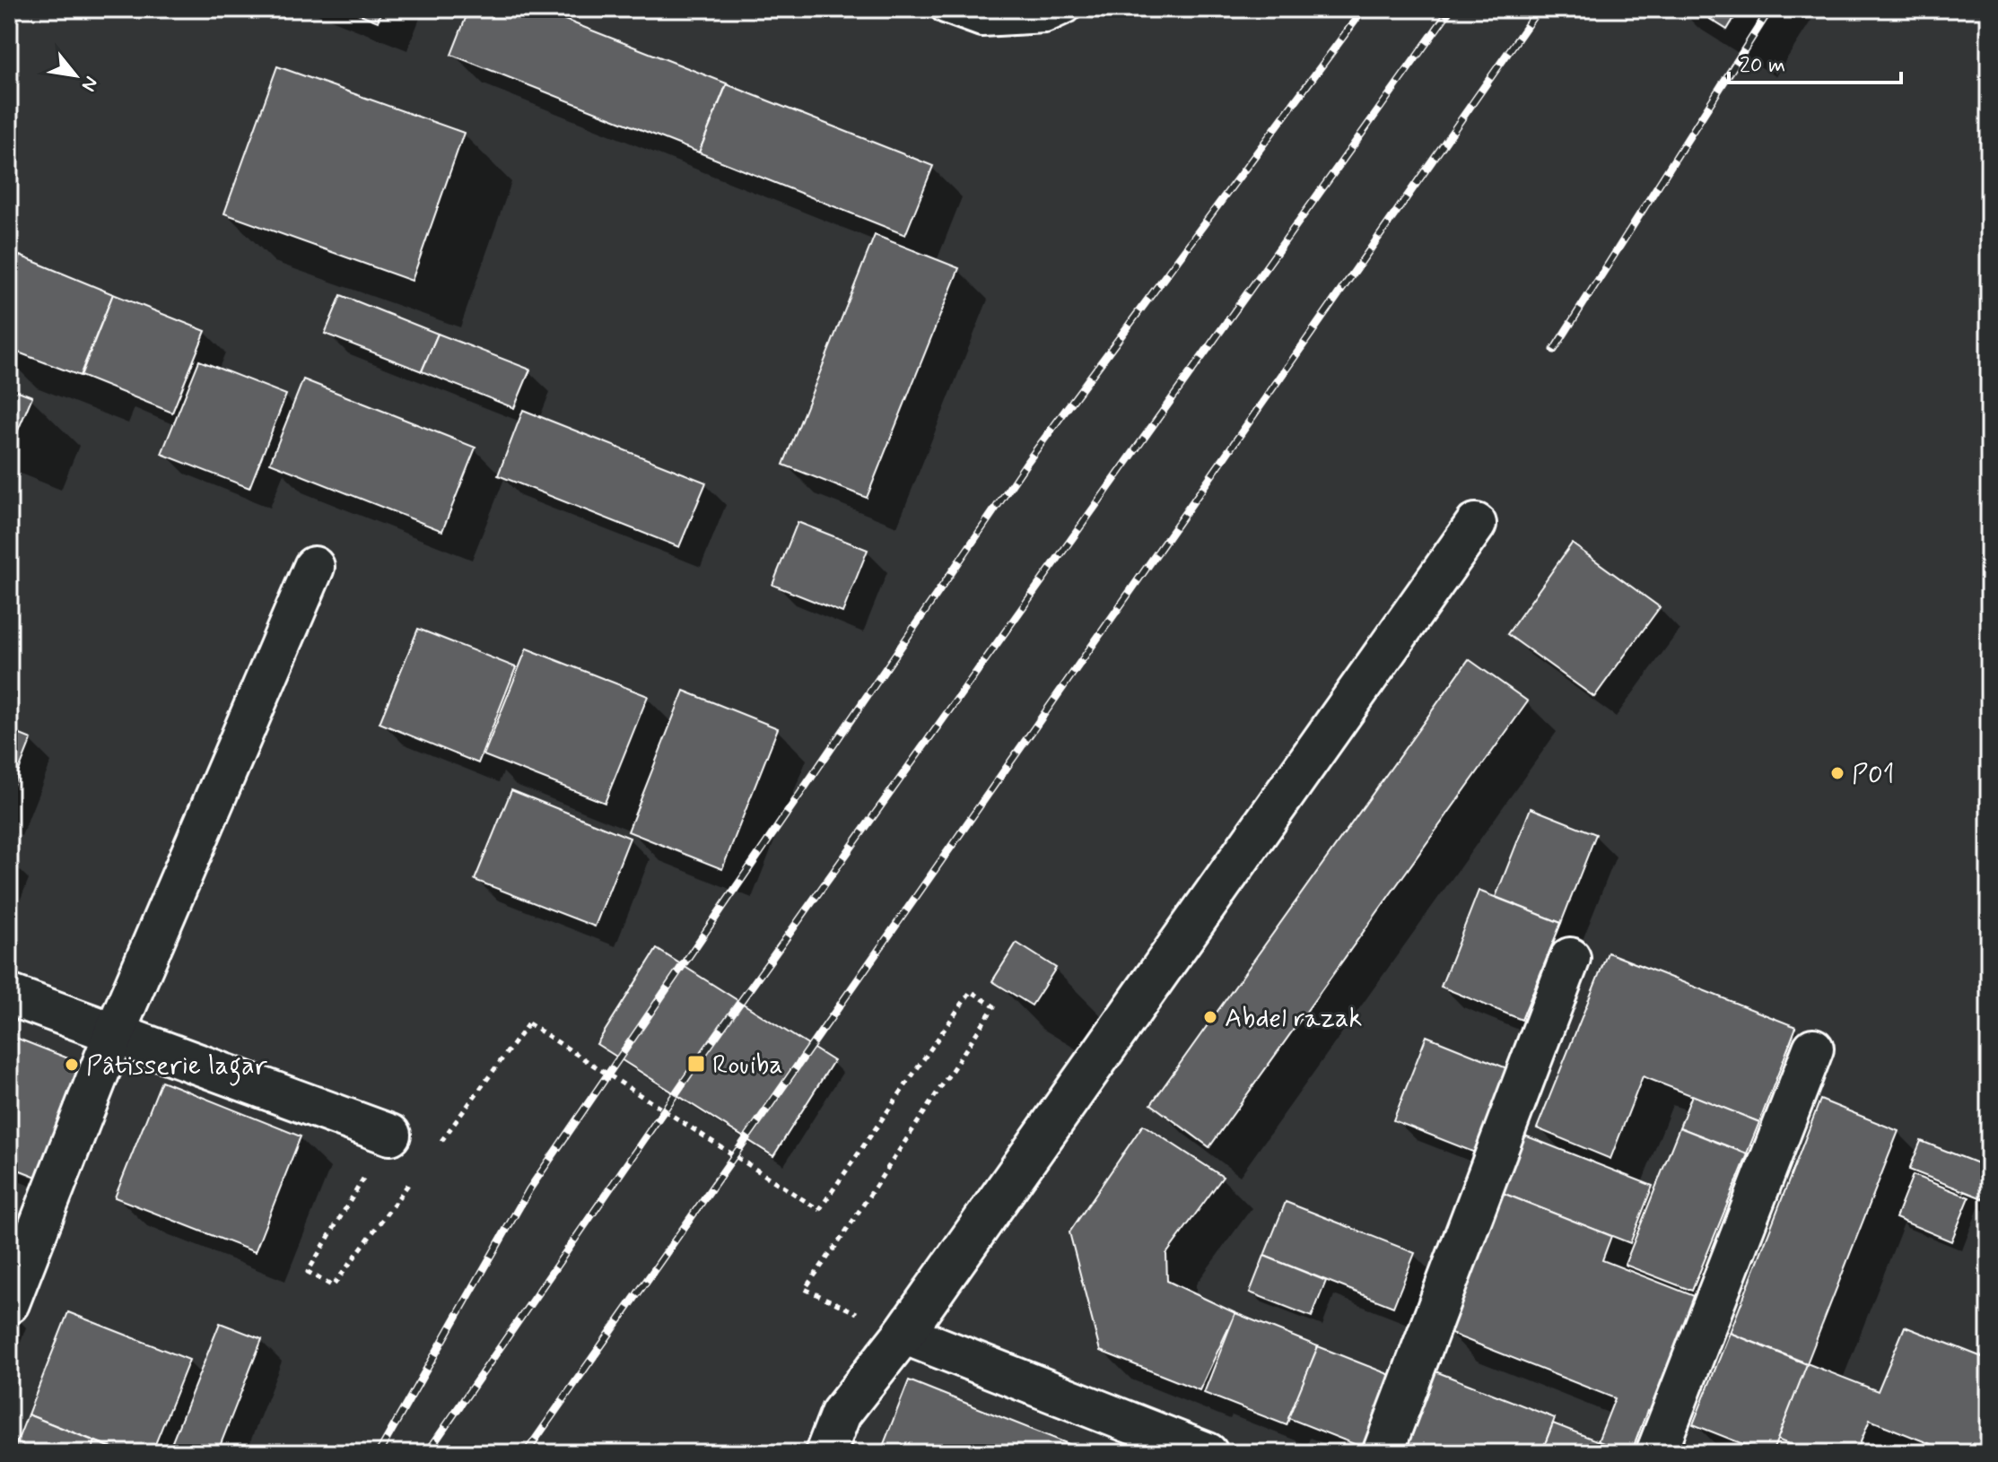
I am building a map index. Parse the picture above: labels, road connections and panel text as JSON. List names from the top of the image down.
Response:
{
  "places": {
    "other": ["P01", "Abdel razak", "Pâtisserie lagar"],
    "transit": ["Rouiba"]
  },
  "scale_bar": "20 m",
  "north": "bottom right"
}
